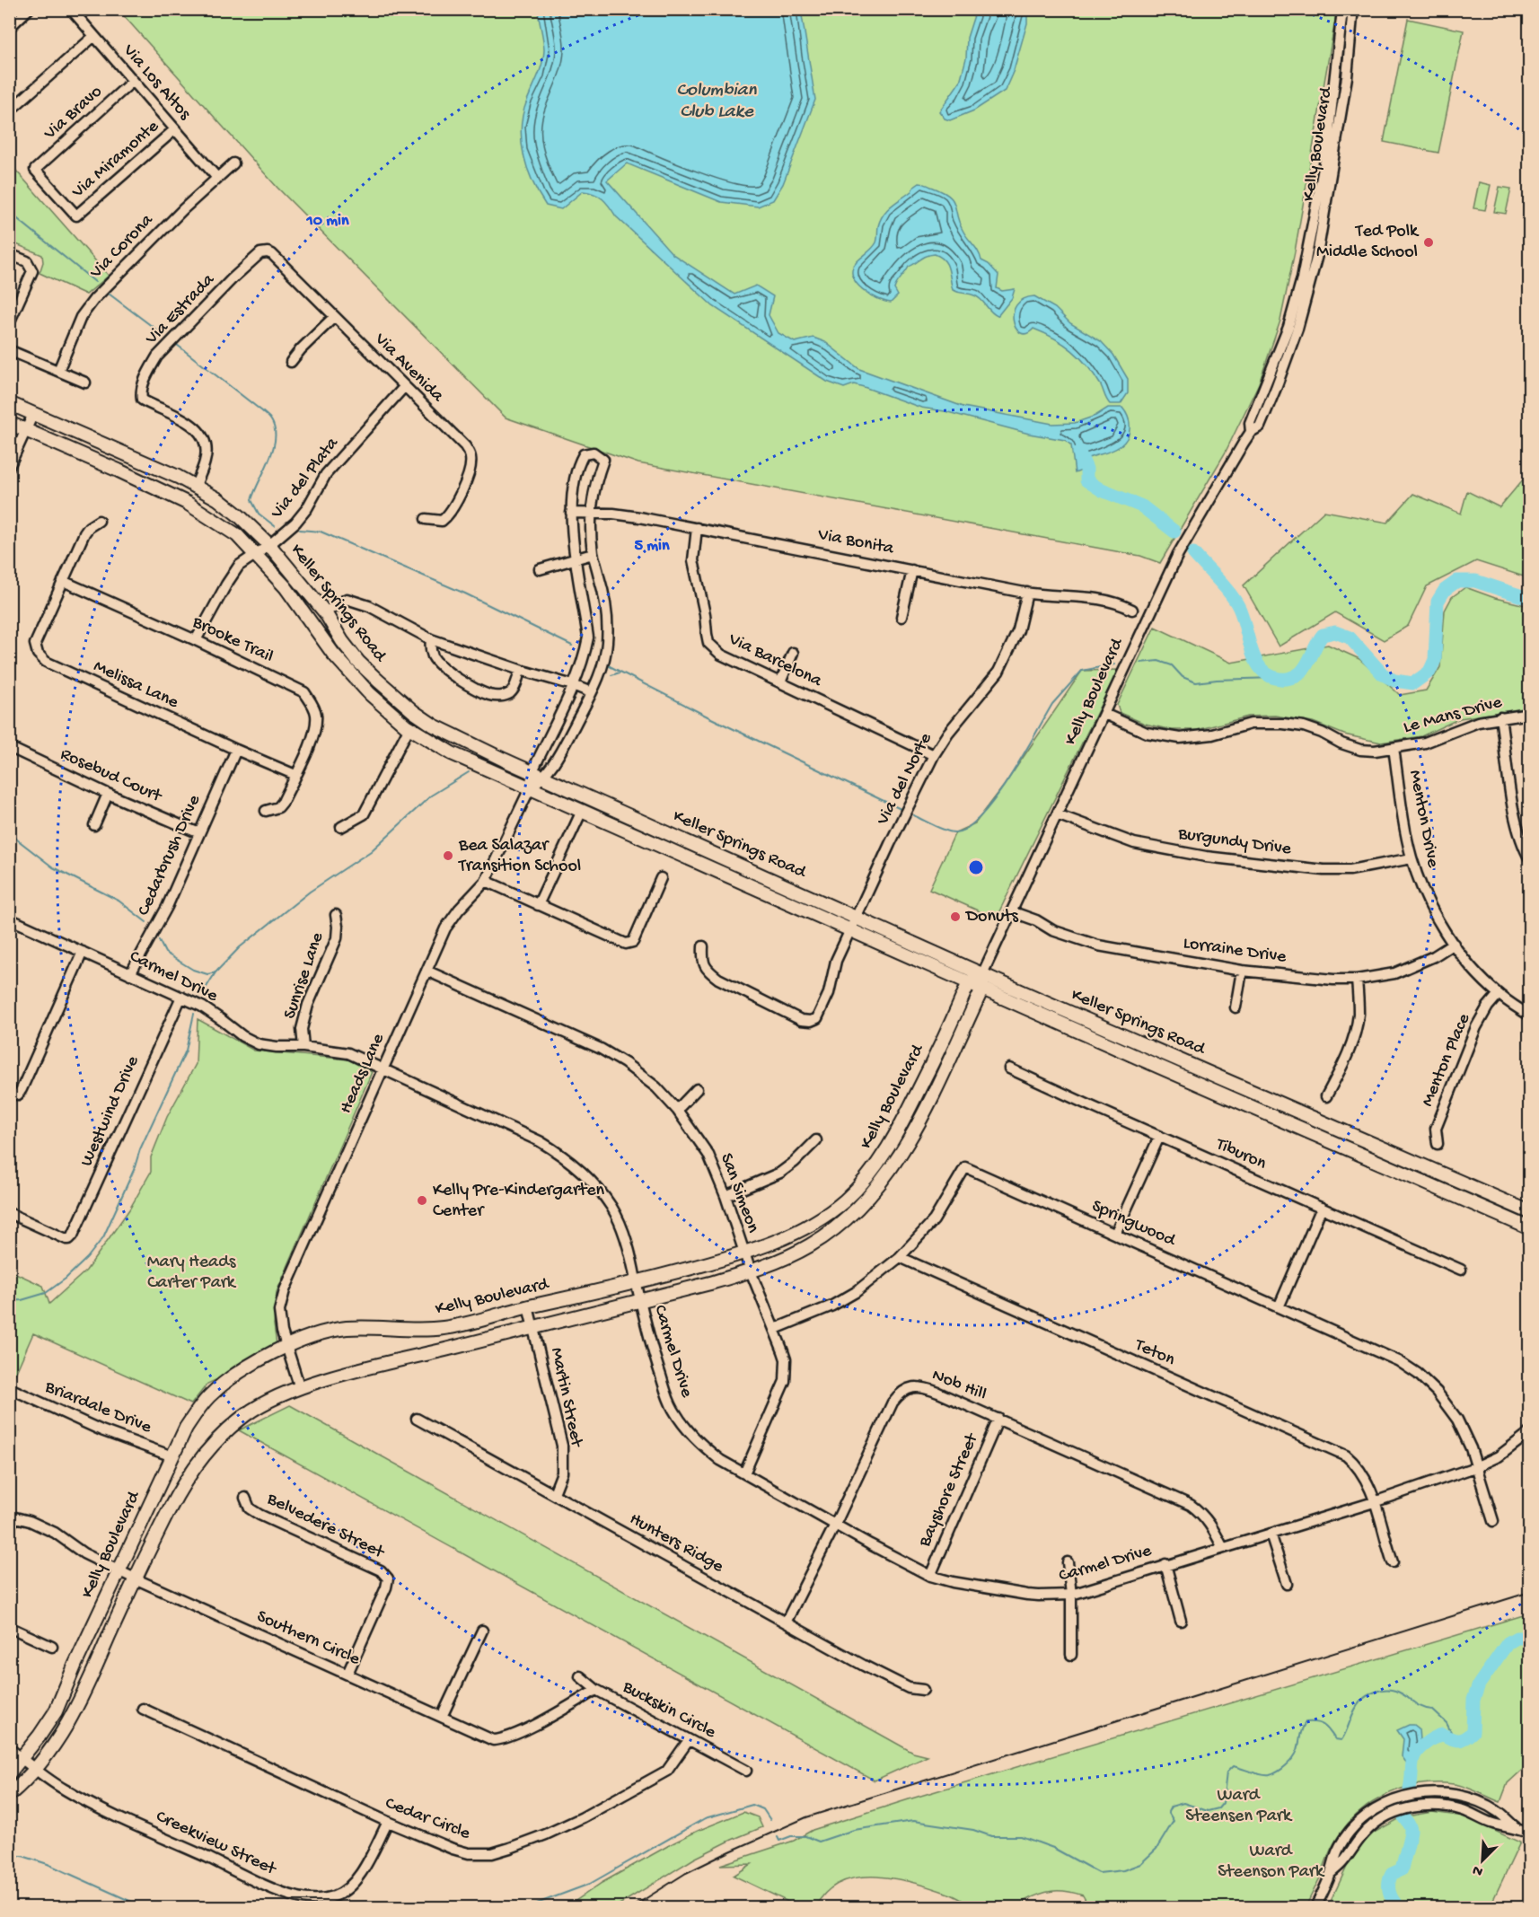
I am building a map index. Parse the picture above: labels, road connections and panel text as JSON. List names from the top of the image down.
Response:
{
  "streets": {
    "main road": ["Kelly Boulevard", "Keller Springs Road"],
    "street": [
      "Via Los Altos",
      "Via Bravo",
      "Via Miramonte",
      "Via Corona",
      "Via Estrada",
      "Via Avenida",
      "Via del Plata",
      "Via Bonita",
      "Brooke Trail",
      "Via Barcelona",
      "Melissa Lane",
      "Le Mans Drive",
      "Rosebud Court",
      "Via del Norte",
      "Menton Drive",
      "Burgundy Drive",
      "Cedarbrush Drive",
      "Lorraine Drive",
      "Sunrise Lane",
      "Carmel Drive",
      "Menton Place",
      "Heads Lane",
      "Westwind Drive",
      "Tiburon",
      "San Simeon",
      "Springwood",
      "Teton",
      "Nob Hill",
      "Martin Street",
      "Briardale Drive",
      "Bayshore Street",
      "Belvedere Street",
      "Hunters Ridge",
      "Southern Circle",
      "Buckskin Circle",
      "Cedar Circle",
      "Creekview Street"
    ]
  },
  "crossings": [
    ["Via Los Altos", "Via Bravo"],
    ["Via Los Altos", "Via Miramonte"],
    ["Via Los Altos", "Via Corona"],
    ["Via Bravo", "Via Miramonte"],
    ["Kelly Boulevard", "Keller Springs Road"],
    ["Kelly Boulevard", "Le Mans Drive"],
    ["Kelly Boulevard", "Burgundy Drive"],
    ["Kelly Boulevard", "Lorraine Drive"],
    ["Kelly Boulevard", "Carmel Drive"],
    ["Kelly Boulevard", "Heads Lane"],
    ["Kelly Boulevard", "San Simeon"],
    ["Kelly Boulevard", "Martin Street"],
    ["Kelly Boulevard", "Briardale Drive"],
    ["Kelly Boulevard", "Southern Circle"],
    ["Kelly Boulevard", "Creekview Street"],
    ["Via Estrada", "Via Avenida"],
    ["Via Estrada", "Keller Springs Road"],
    ["Via Avenida", "Via del Plata"],
    ["Via del Plata", "Keller Springs Road"],
    ["Via del Plata", "Brooke Trail"],
    ["Via Bonita", "Via Barcelona"],
    ["Via Bonita", "Via del Norte"],
    ["Keller Springs Road", "Via del Norte"],
    ["Keller Springs Road", "Heads Lane"],
    ["Brooke Trail", "Melissa Lane"],
    ["Via Barcelona", "Via del Norte"],
    ["Melissa Lane", "Cedarbrush Drive"],
    ["Le Mans Drive", "Menton Drive"],
    ["Rosebud Court", "Cedarbrush Drive"],
    ["Menton Drive", "Burgundy Drive"],
    ["Menton Drive", "Lorraine Drive"],
    ["Menton Drive", "Menton Place"],
    ["Cedarbrush Drive", "Carmel Drive"],
    ["Sunrise Lane", "Carmel Drive"],
    ["Carmel Drive", "Heads Lane"],
    ["Carmel Drive", "Westwind Drive"],
    ["Carmel Drive", "San Simeon"],
    ["Carmel Drive", "Springwood"],
    ["Carmel Drive", "Teton"],
    ["Carmel Drive", "Nob Hill"],
    ["Carmel Drive", "Bayshore Street"],
    ["Heads Lane", "San Simeon"],
    ["San Simeon", "Springwood"],
    ["Springwood", "Teton"],
    ["Nob Hill", "Bayshore Street"],
    ["Nob Hill", "Hunters Ridge"],
    ["Martin Street", "Hunters Ridge"],
    ["Belvedere Street", "Southern Circle"],
    ["Southern Circle", "Buckskin Circle"],
    ["Buckskin Circle", "Cedar Circle"],
    ["Cedar Circle", "Creekview Street"]
  ],
  "water": ["Columbian Club Lake"],
  "parks": ["Mary Heads Carter Park", "Ward Steensen Park", "Ward Steenson Park"],
  "places": [
    "Ted Polk Middle School",
    "Bea Salazar Transition School",
    "Donuts",
    "Kelly Pre-Kindergarten Center"
  ],
  "north": "bottom left",
  "rings": ["10 min", "5 min"]
}
